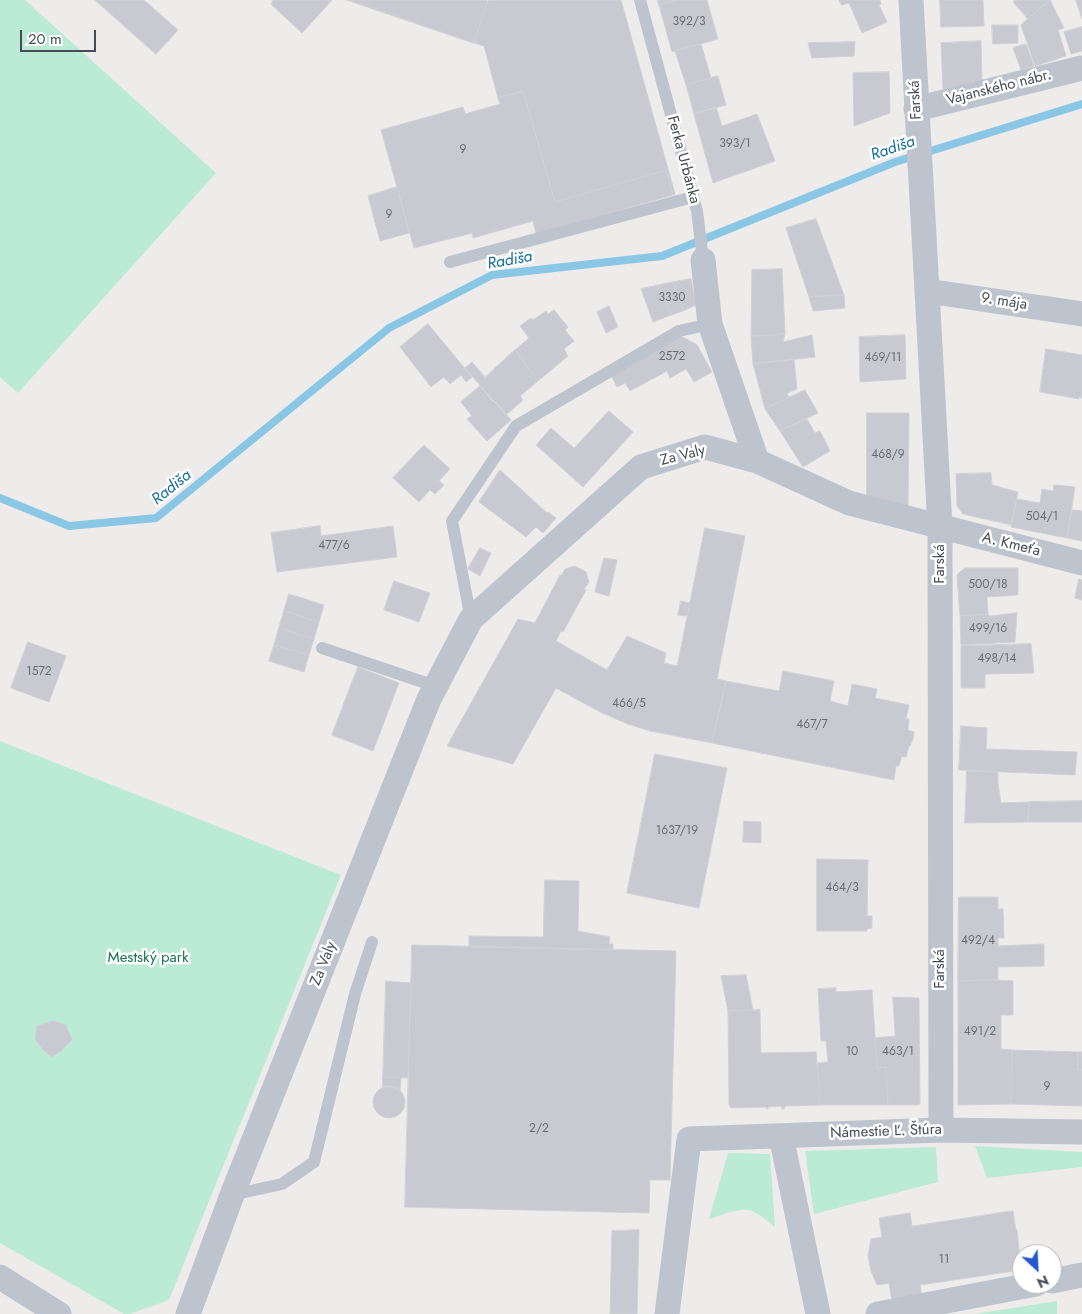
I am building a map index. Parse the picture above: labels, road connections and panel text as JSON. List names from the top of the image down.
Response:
{
  "streets": {
    "street": [
      "Vajanského nábr.",
      "Farská",
      "Ferka Urbánka",
      "9. mája",
      "Za Valy",
      "A. Kmeťa",
      "Námestie Ľ. Štúra"
    ]
  },
  "crossings": [
    ["Vajanského nábr.", "Farská"],
    ["Farská", "9. mája"],
    ["Farská", "Za Valy"],
    ["Farská", "A. Kmeťa"],
    ["Farská", "Námestie Ľ. Štúra"],
    ["Ferka Urbánka", "Za Valy"],
    ["Za Valy", "A. Kmeťa"]
  ],
  "water": ["Radiša"],
  "parks": ["Mestský park"],
  "house_numbers": [
    "392/3",
    "393/1",
    "9",
    "9",
    "3330",
    "2572",
    "469/11",
    "468/9",
    "504/1",
    "477/6",
    "500/18",
    "499/16",
    "498/14",
    "1572",
    "466/5",
    "467/7",
    "1637/19",
    "464/3",
    "492/4",
    "491/2",
    "10",
    "463/1",
    "9",
    "2/2",
    "11"
  ],
  "scale_bar": "20 m",
  "north": "bottom right"
}
